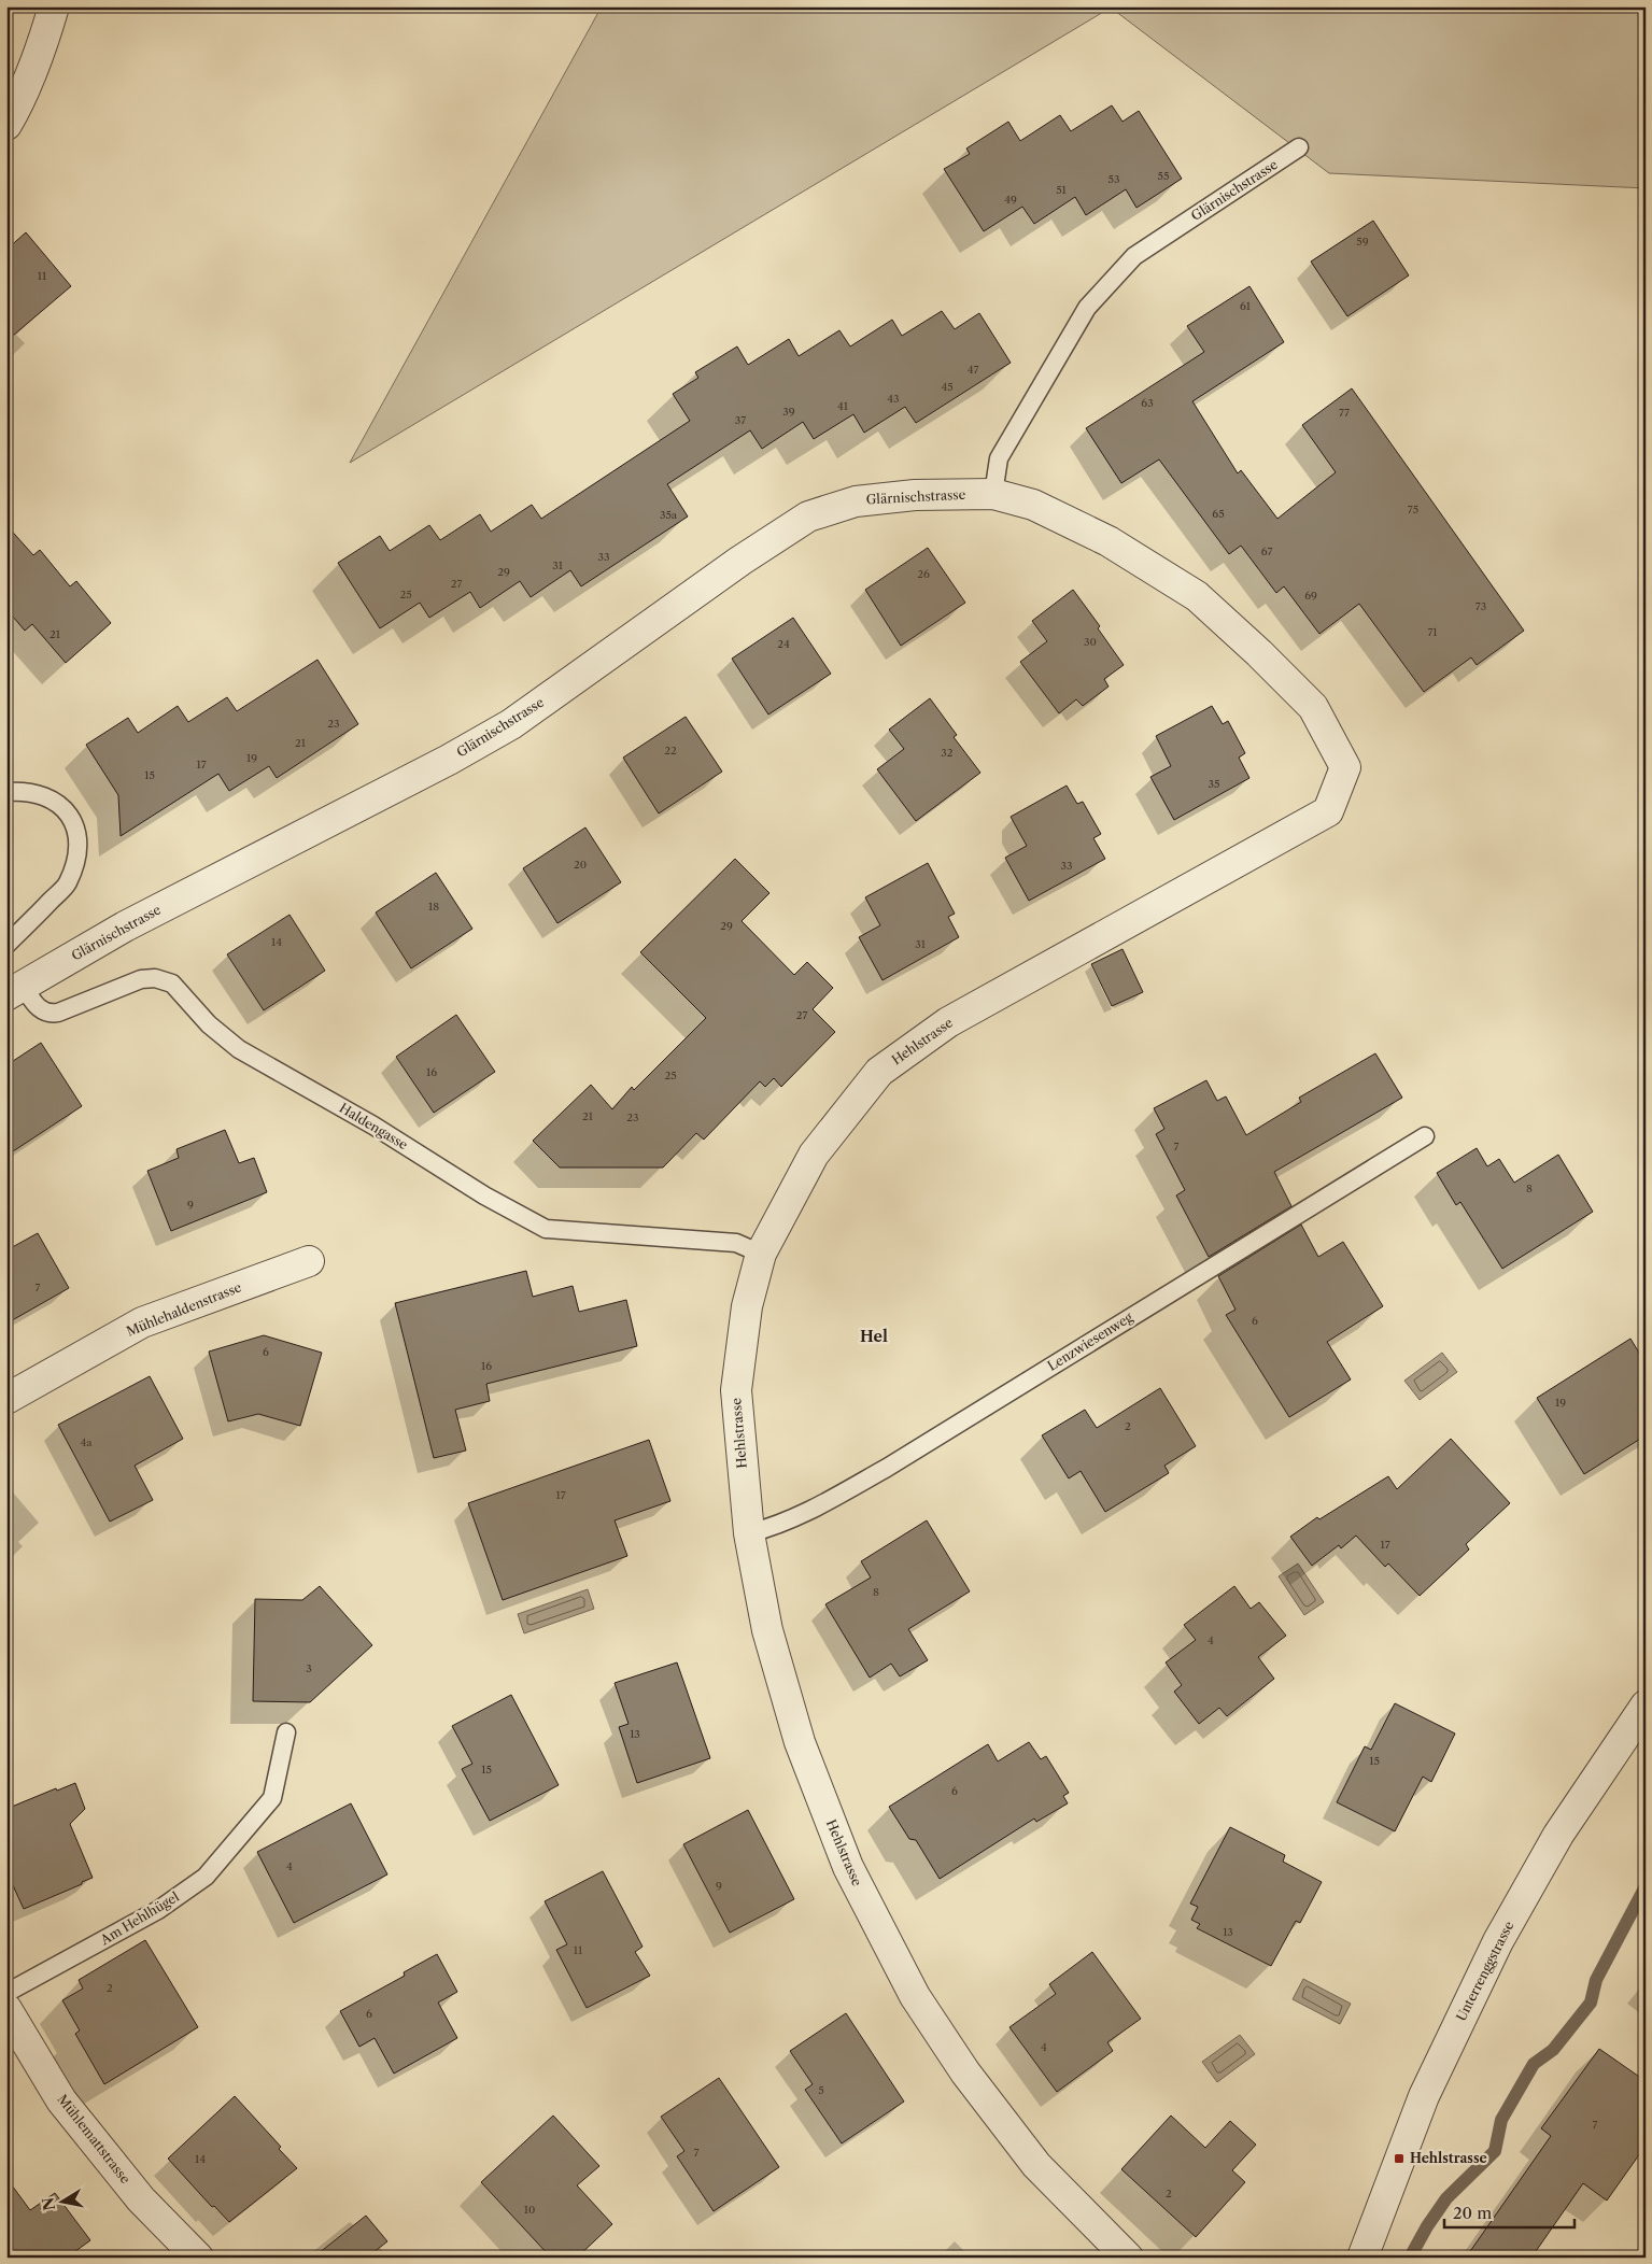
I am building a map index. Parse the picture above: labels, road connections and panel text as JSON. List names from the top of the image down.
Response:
{
  "streets": {
    "street": [
      "Glärnischstrasse",
      "Hehlstrasse",
      "Mühlehaldenstrasse",
      "Unterrenggstrasse",
      "Mühlemattstrasse"
    ],
    "lane": ["Haldengasse", "Lenzwiesenweg", "Am Hehlhügel"]
  },
  "crossings": [
    ["Glärnischstrasse", "Hehlstrasse"],
    ["Glärnischstrasse", "Haldengasse"],
    ["Hehlstrasse", "Haldengasse"],
    ["Hehlstrasse", "Lenzwiesenweg"]
  ],
  "districts": ["Hel"],
  "places": {
    "transit": ["Hehlstrasse"]
  },
  "house_numbers": [
    "55",
    "53",
    "51",
    "49",
    "59",
    "11",
    "61",
    "47",
    "45",
    "43",
    "63",
    "41",
    "39",
    "77",
    "37",
    "75",
    "65",
    "35a",
    "67",
    "33",
    "31",
    "29",
    "26",
    "27",
    "25",
    "69",
    "73",
    "71",
    "21",
    "30",
    "24",
    "23",
    "21",
    "22",
    "32",
    "19",
    "17",
    "15",
    "35",
    "20",
    "33",
    "18",
    "29",
    "14",
    "31",
    "27",
    "16",
    "25",
    "21",
    "23",
    "7",
    "8",
    "9",
    "7",
    "6",
    "6",
    "16",
    "19",
    "2",
    "4a",
    "17",
    "17",
    "8",
    "4",
    "3",
    "13",
    "15",
    "15",
    "6",
    "4",
    "9",
    "13",
    "11",
    "2",
    "6",
    "4",
    "5",
    "7",
    "7",
    "14",
    "2",
    "10"
  ],
  "scale_bar": "20 m",
  "north": "left"
}
